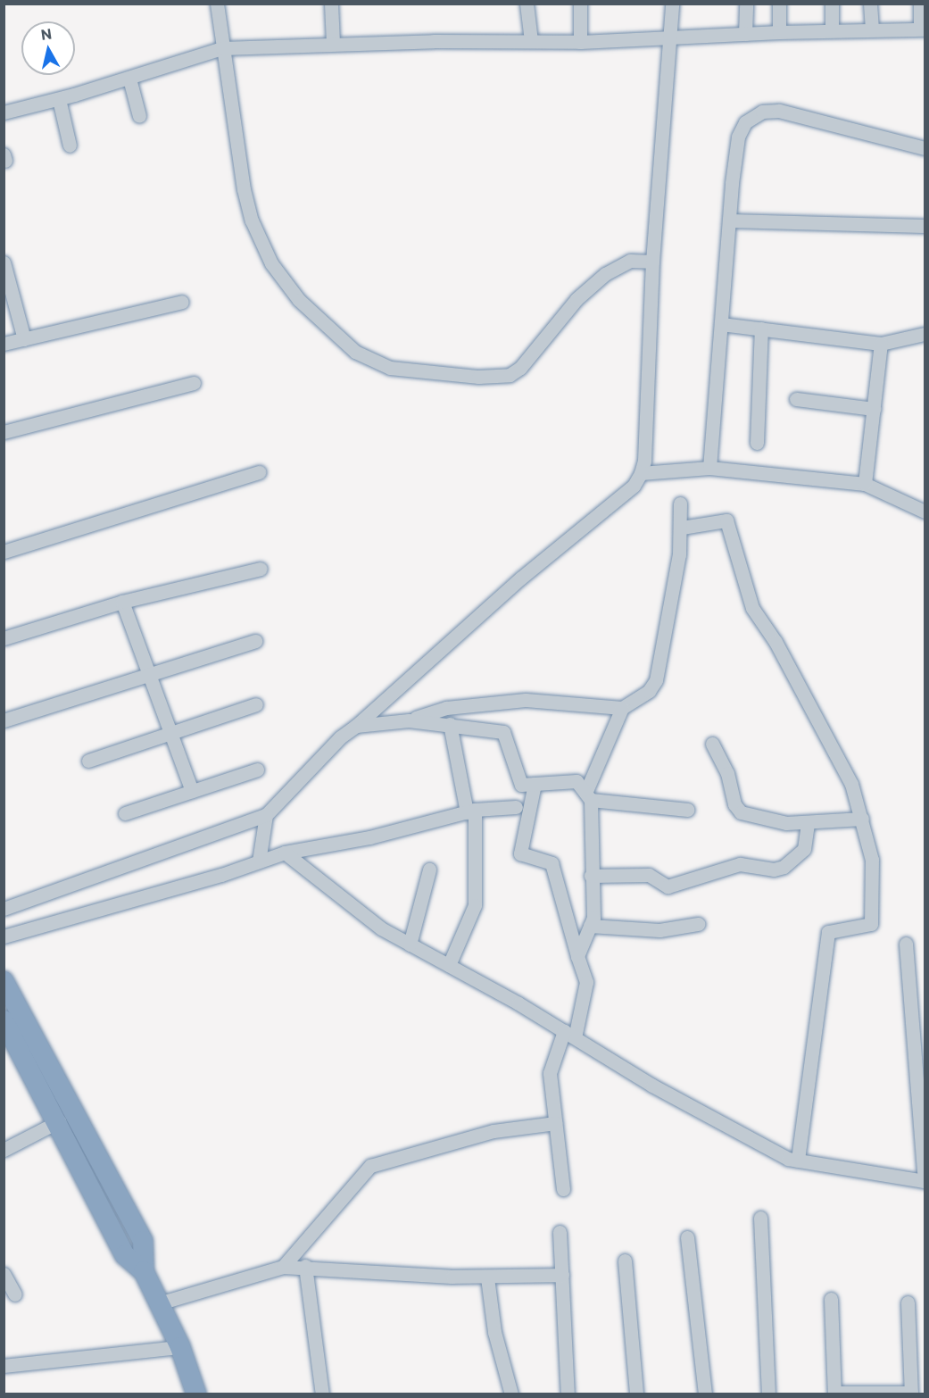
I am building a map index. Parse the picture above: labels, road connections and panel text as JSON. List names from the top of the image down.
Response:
{
  "north": "top"
}
